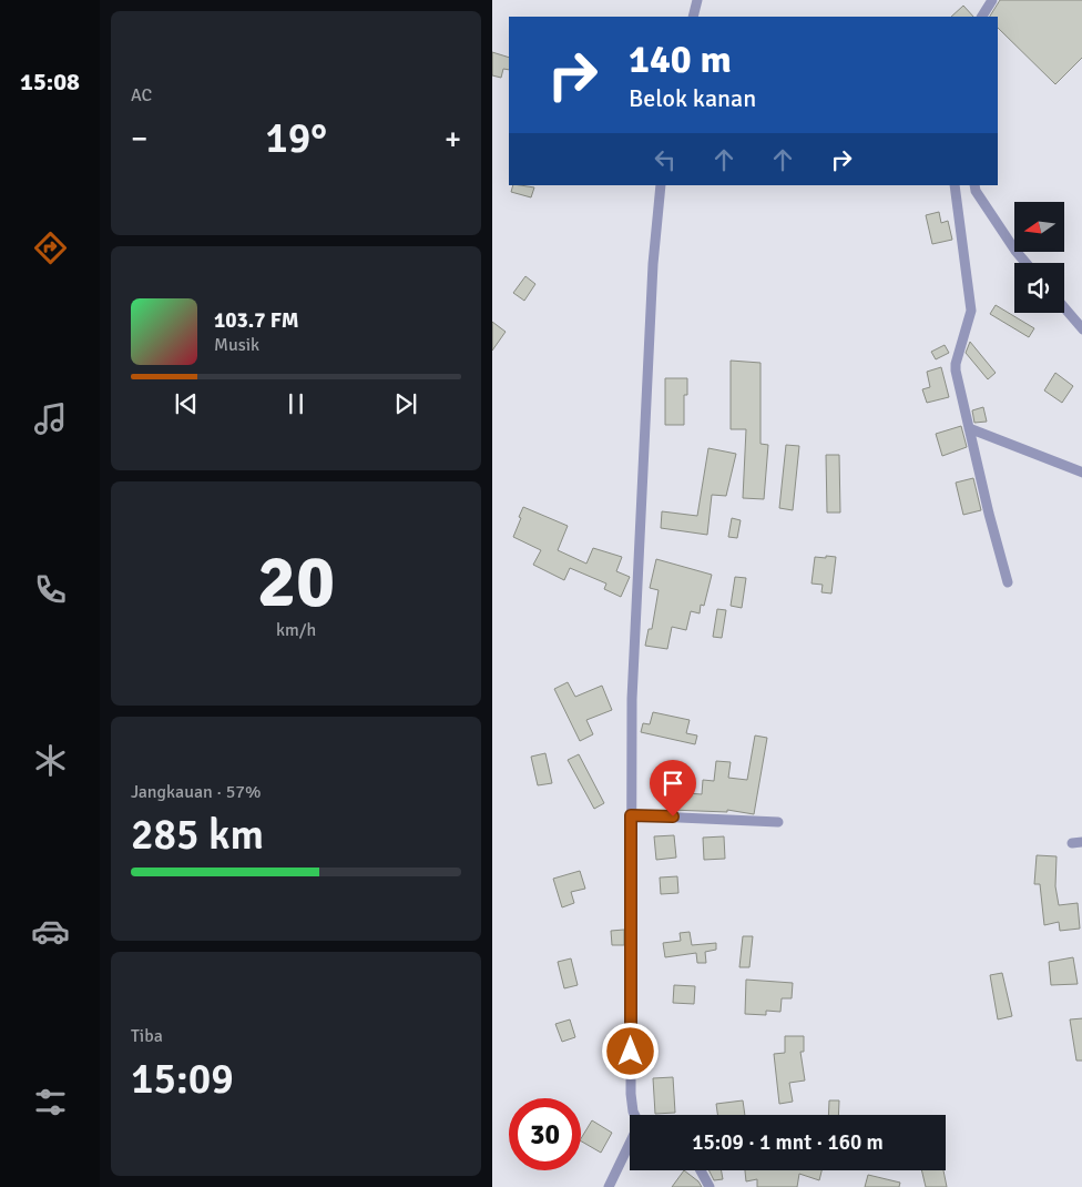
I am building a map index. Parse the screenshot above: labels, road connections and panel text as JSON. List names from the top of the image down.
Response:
{
  "north": "left",
  "page": {
    "tabs": "15:08",
    "tile": [
      "AC",
      ["20", "km/h"],
      ["Jangkauan · 57%", "285 km"],
      ["Tiba", "15:09"]
    ],
    "turn": ["140 m", "Belok kanan"],
    "heat": ["−", "19°", "+"],
    "song": ["103.7 FM", "Musik"],
    "limit": "30",
    "trip": "15:09 · 1 mnt · 160 m"
  }
}
